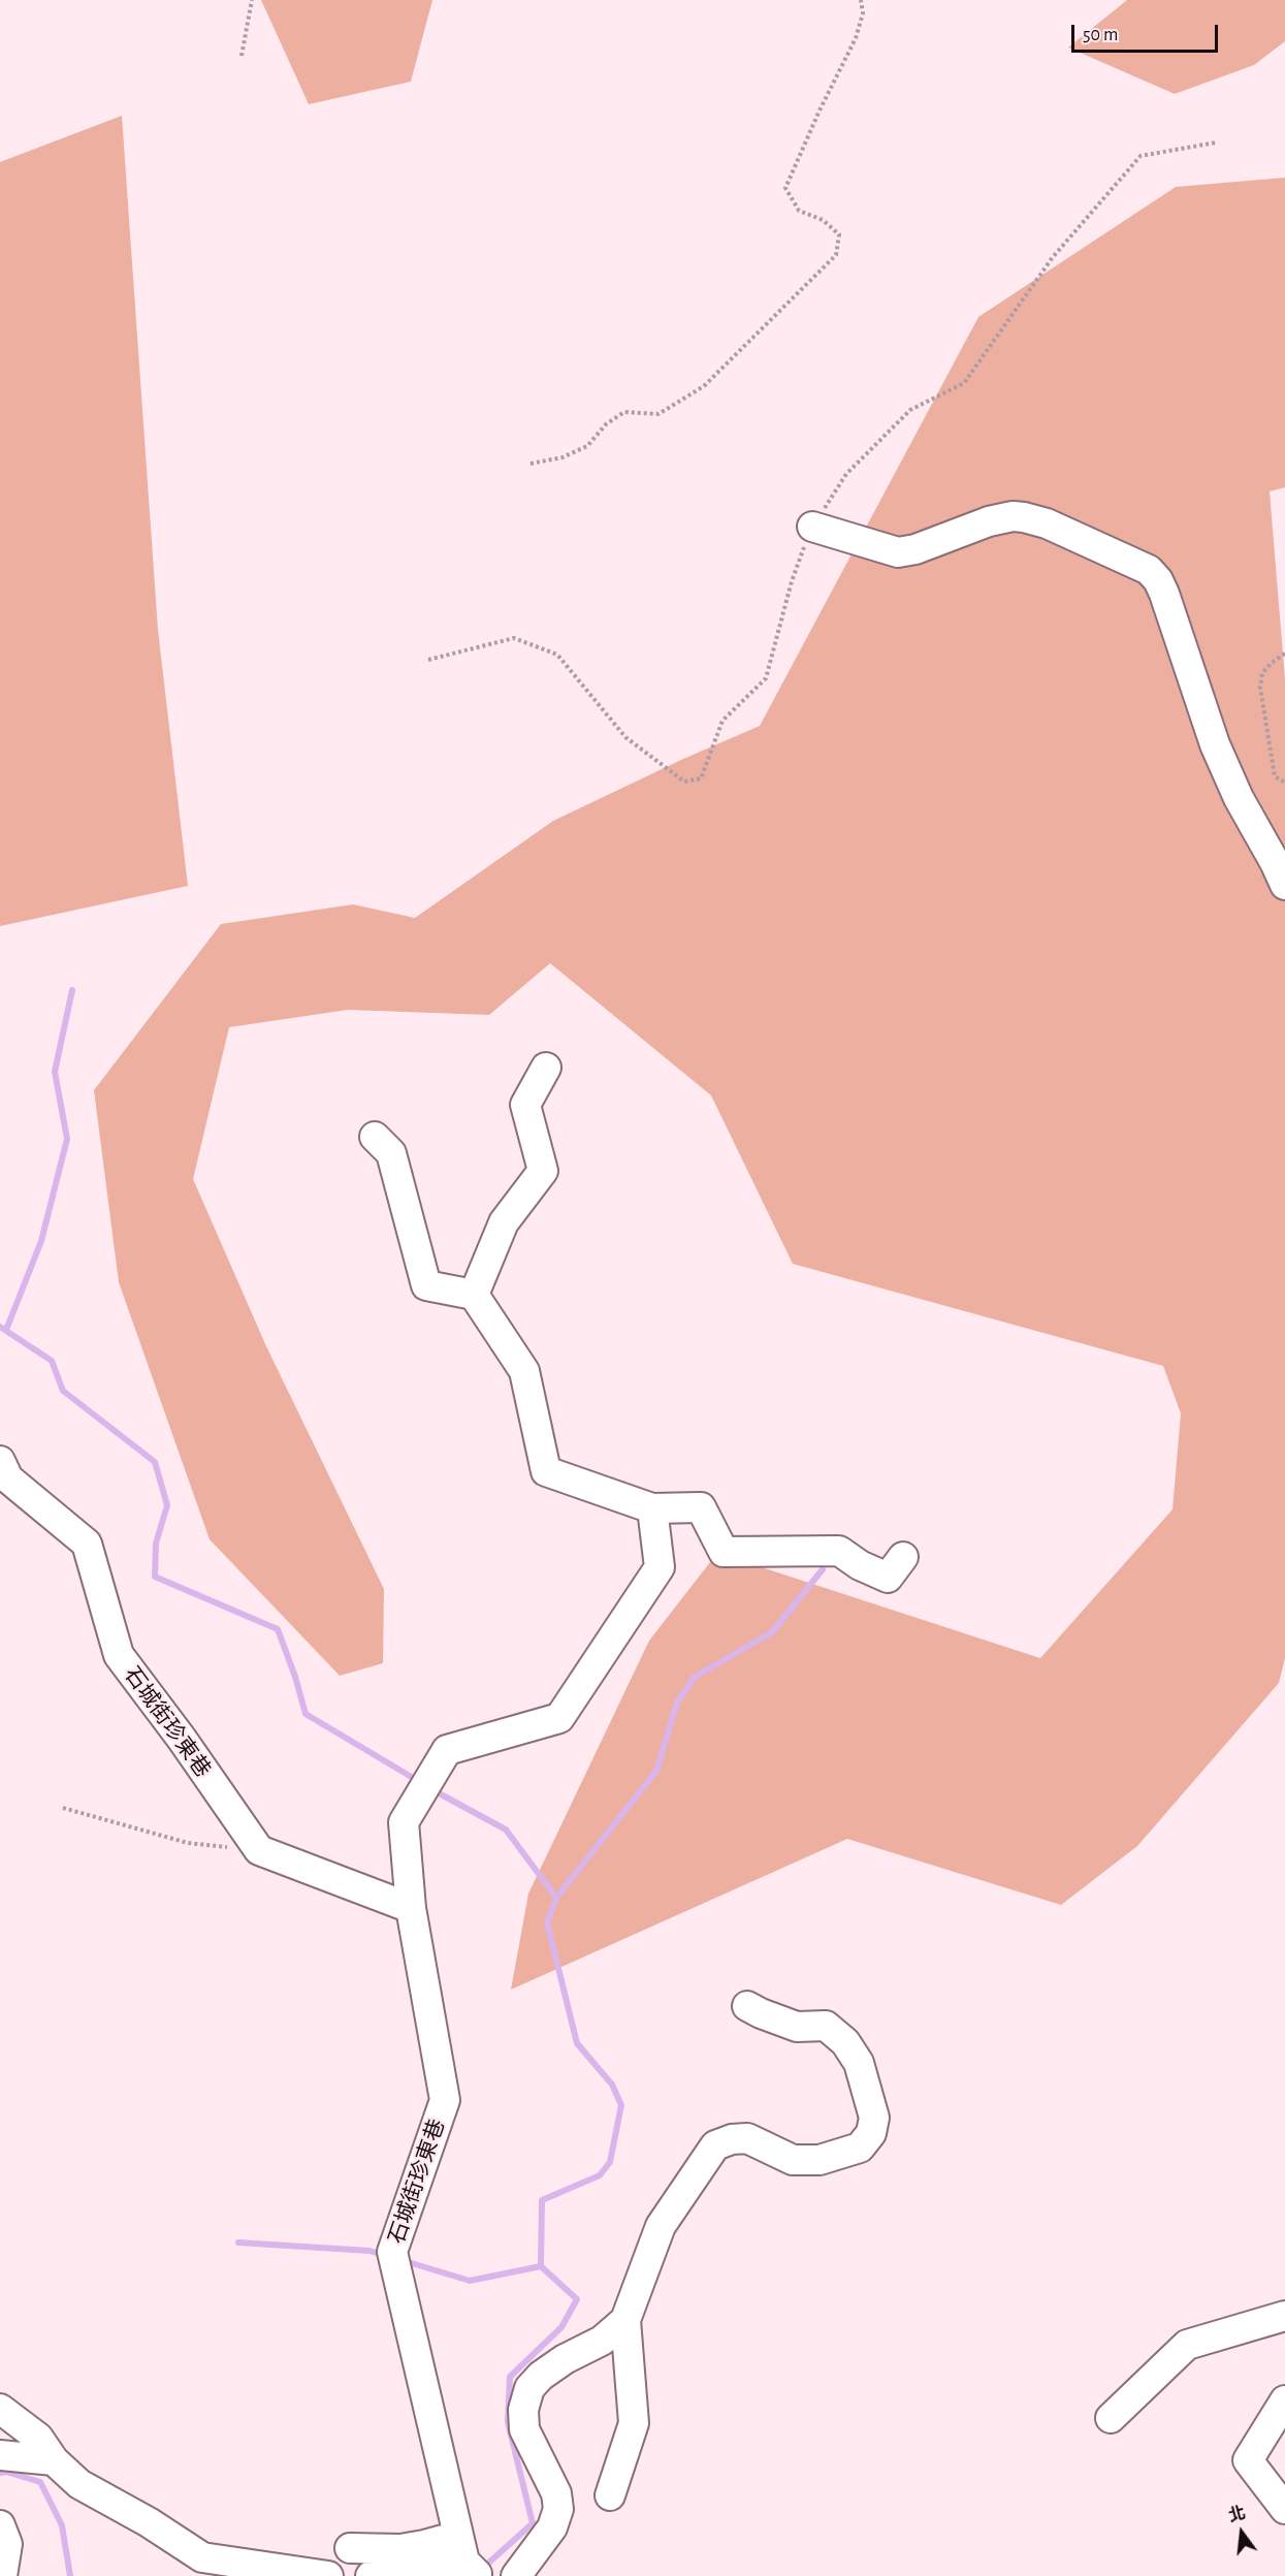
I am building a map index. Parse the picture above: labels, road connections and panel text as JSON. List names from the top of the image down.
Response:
{
  "streets": {
    "street": ["石城街珍東巷"]
  },
  "scale_bar": "50 m",
  "north": "top"
}
